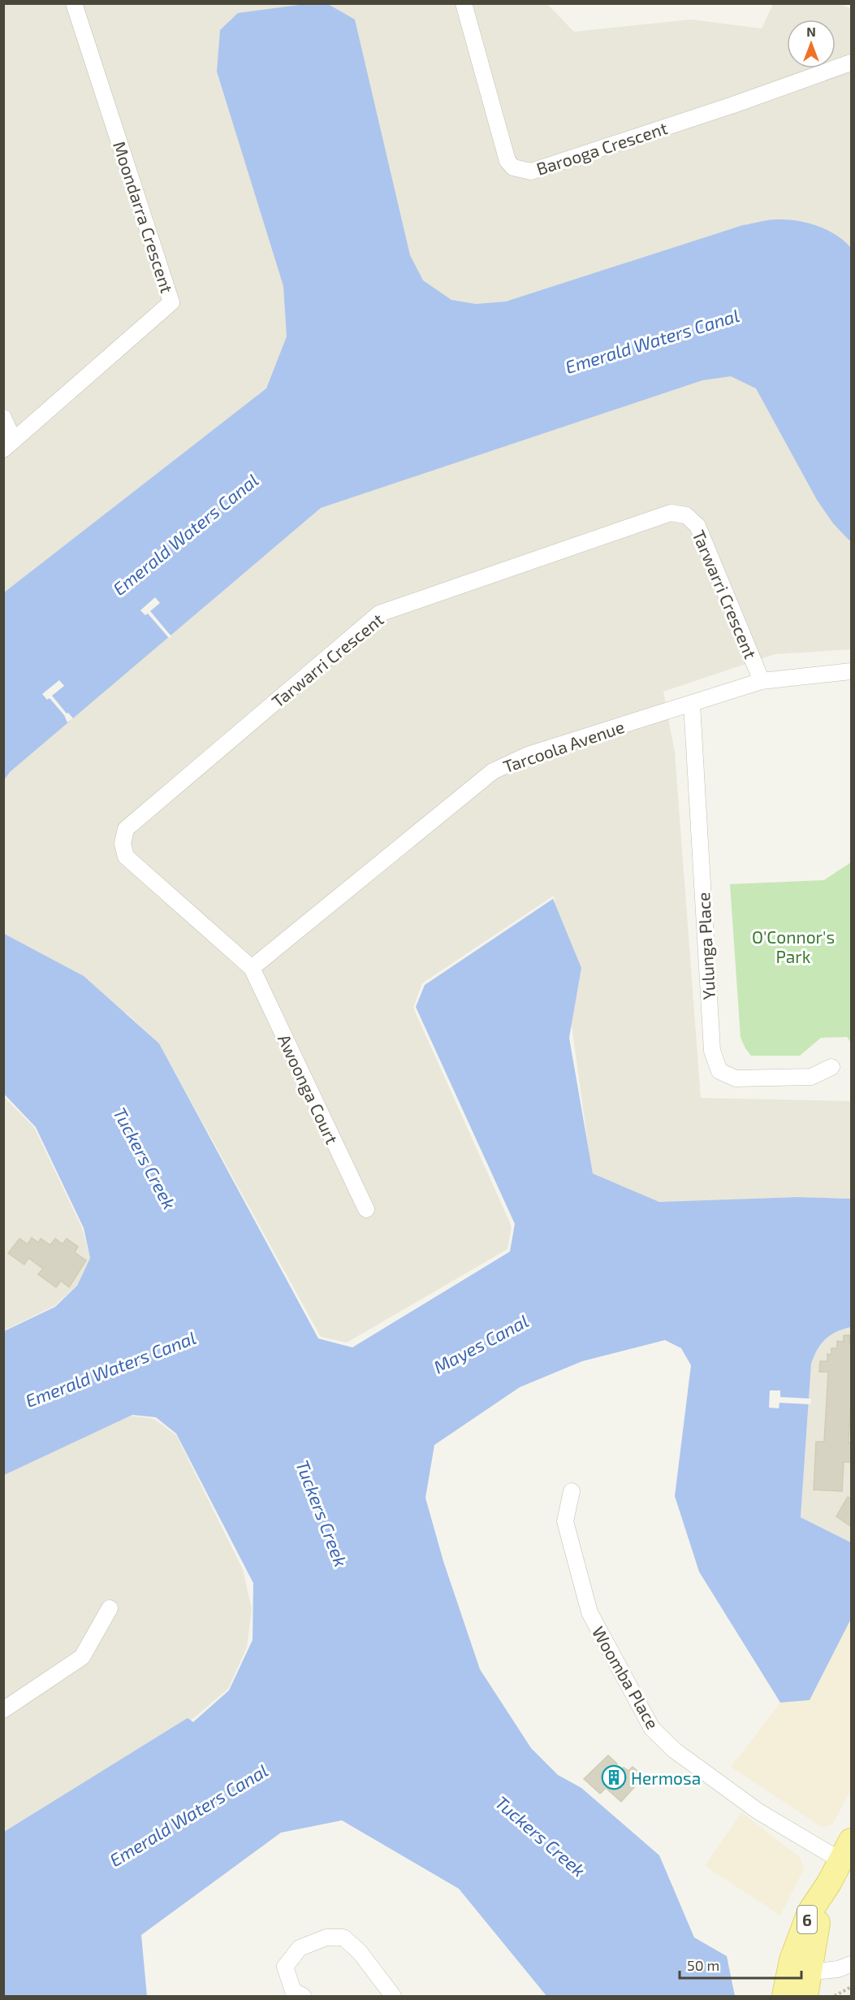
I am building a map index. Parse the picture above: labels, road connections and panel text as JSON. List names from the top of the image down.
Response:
{
  "streets": {
    "main road": ["6"],
    "street": [
      "Barooga Crescent",
      "Moondarra Crescent",
      "Tarwarri Crescent",
      "Tarcoola Avenue",
      "Yulunga Place",
      "Awoonga Court",
      "Woomba Place"
    ]
  },
  "crossings": [
    ["Tarwarri Crescent", "Tarcoola Avenue"],
    ["Tarwarri Crescent", "Awoonga Court"],
    ["Tarcoola Avenue", "Yulunga Place"],
    ["Tarcoola Avenue", "Awoonga Court"],
    ["Woomba Place", "6"]
  ],
  "water": ["Emerald Waters Canal", "Tuckers Creek", "Mayes Canal"],
  "parks": ["O'Connor's Park"],
  "places": {
    "building": ["Hermosa"]
  },
  "scale_bar": "50 m",
  "north": "top"
}
